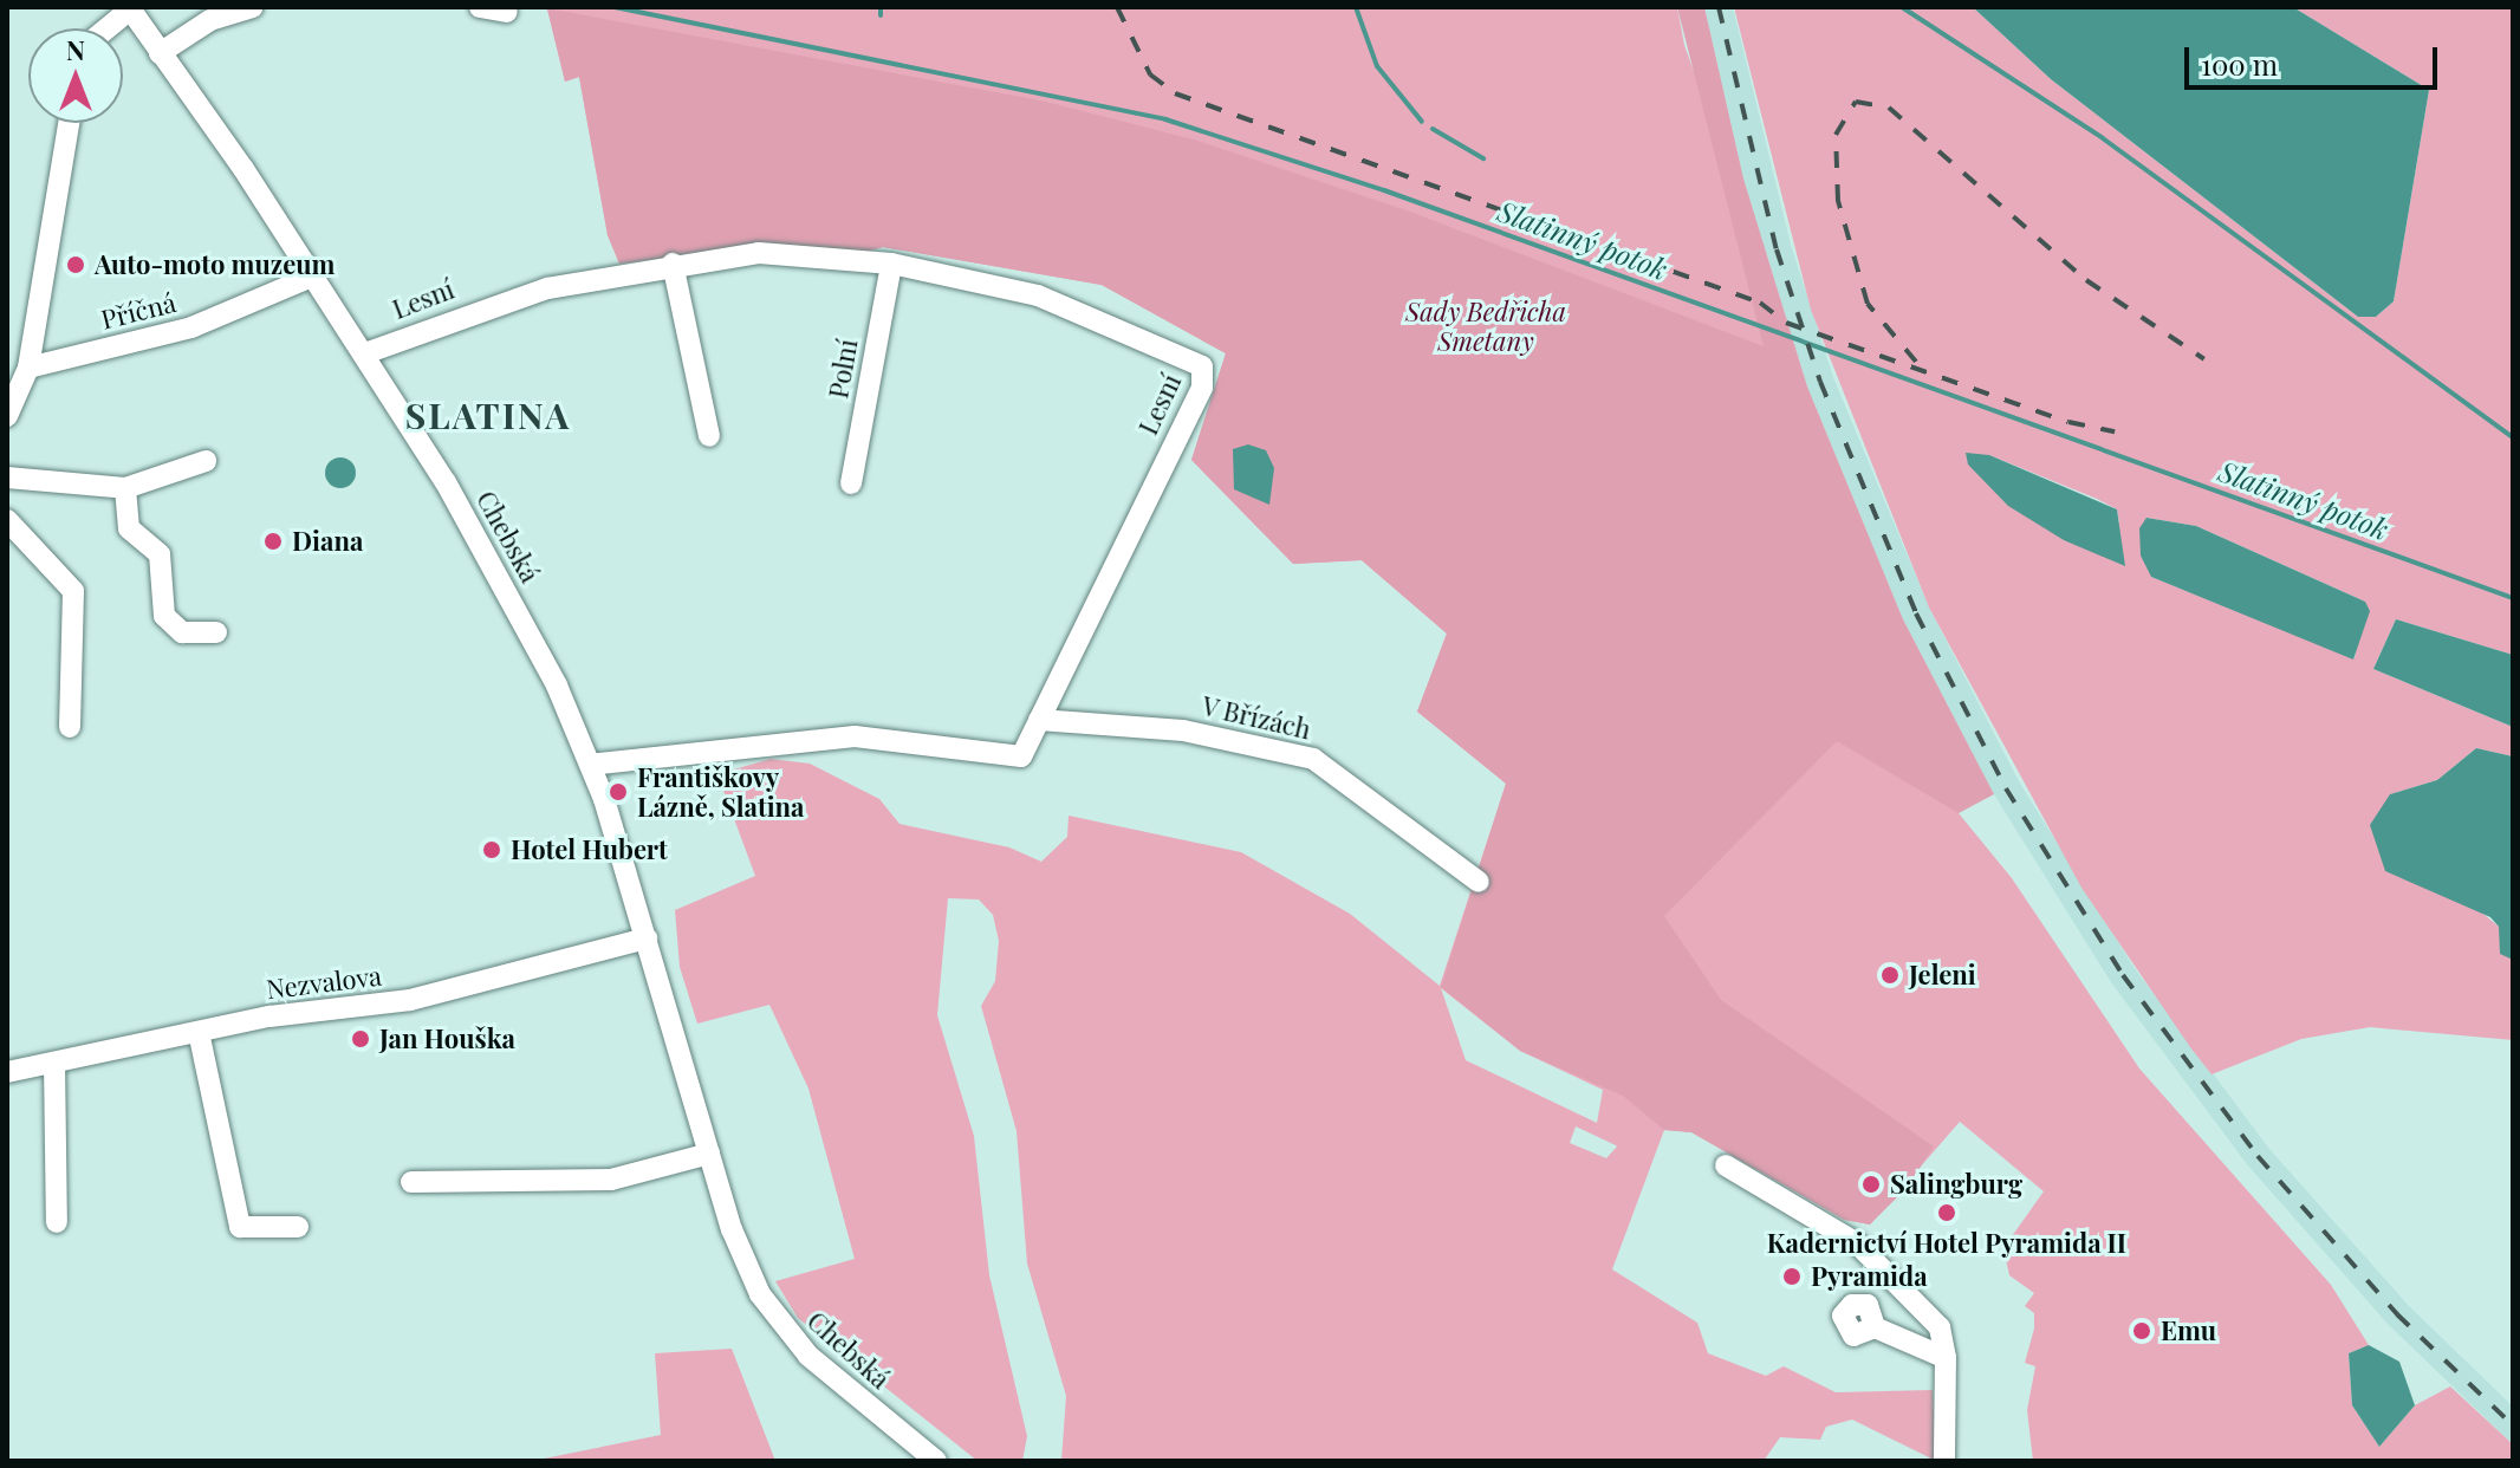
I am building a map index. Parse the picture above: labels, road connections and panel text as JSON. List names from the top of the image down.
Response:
{
  "streets": {
    "street": [
      "Lesní",
      "Příčná",
      "Polní",
      "Chebská",
      "V Břízách",
      "Nezvalova"
    ]
  },
  "crossings": [
    ["Lesní", "Polní"],
    ["Lesní", "Chebská"],
    ["Lesní", "V Břízách"],
    ["Příčná", "Chebská"],
    ["Chebská", "Nezvalova"]
  ],
  "districts": ["SLATINA"],
  "water": ["Slatinný potok"],
  "parks": ["Sady Bedřicha Smetany"],
  "places": [
    "Auto-moto muzeum",
    "Diana",
    "Františkovy Lázně, Slatina",
    "Hotel Hubert",
    "Jeleni",
    "Jan Houška",
    "Salingburg",
    "Kadernictví Hotel Pyramida II",
    "Pyramida",
    "Emu"
  ],
  "scale_bar": "100 m",
  "north": "top"
}
